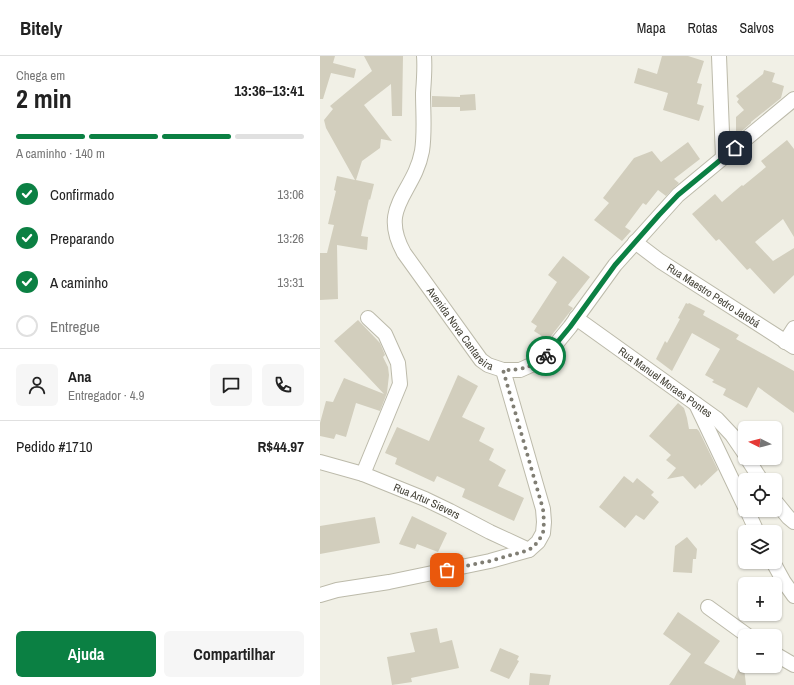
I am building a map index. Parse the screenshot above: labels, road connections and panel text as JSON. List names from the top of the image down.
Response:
{
  "streets": {
    "street": [
      "Rua Maestro Pedro Jatobá",
      "Avenida Nova Cantareira",
      "Rua Manuel Moraes Pontes",
      "Rua Artur Sievers"
    ]
  },
  "crossings": [
    ["Rua Maestro Pedro Jatobá", "Avenida Nova Cantareira"],
    ["Avenida Nova Cantareira", "Rua Manuel Moraes Pontes"]
  ],
  "north": "left",
  "page": {
    "header": "Bitely",
    "nav": ["Mapa", "Rotas", "Salvos"],
    "heading": ["2 min", "Chega em", "13:36–13:41"],
    "panel": [
      "Ana",
      "Entregador · 4.9",
      "Pedido #1710",
      "R$44.97"
    ],
    "bar": "A caminho · 140 m",
    "list": [
      ["Confirmado", "13:06"],
      ["Preparando", "13:26"],
      ["A caminho", "13:31"],
      "Entregue"
    ],
    "map_buttons": ["+", "−"],
    "buttons": ["Ajuda", "Compartilhar"]
  }
}
